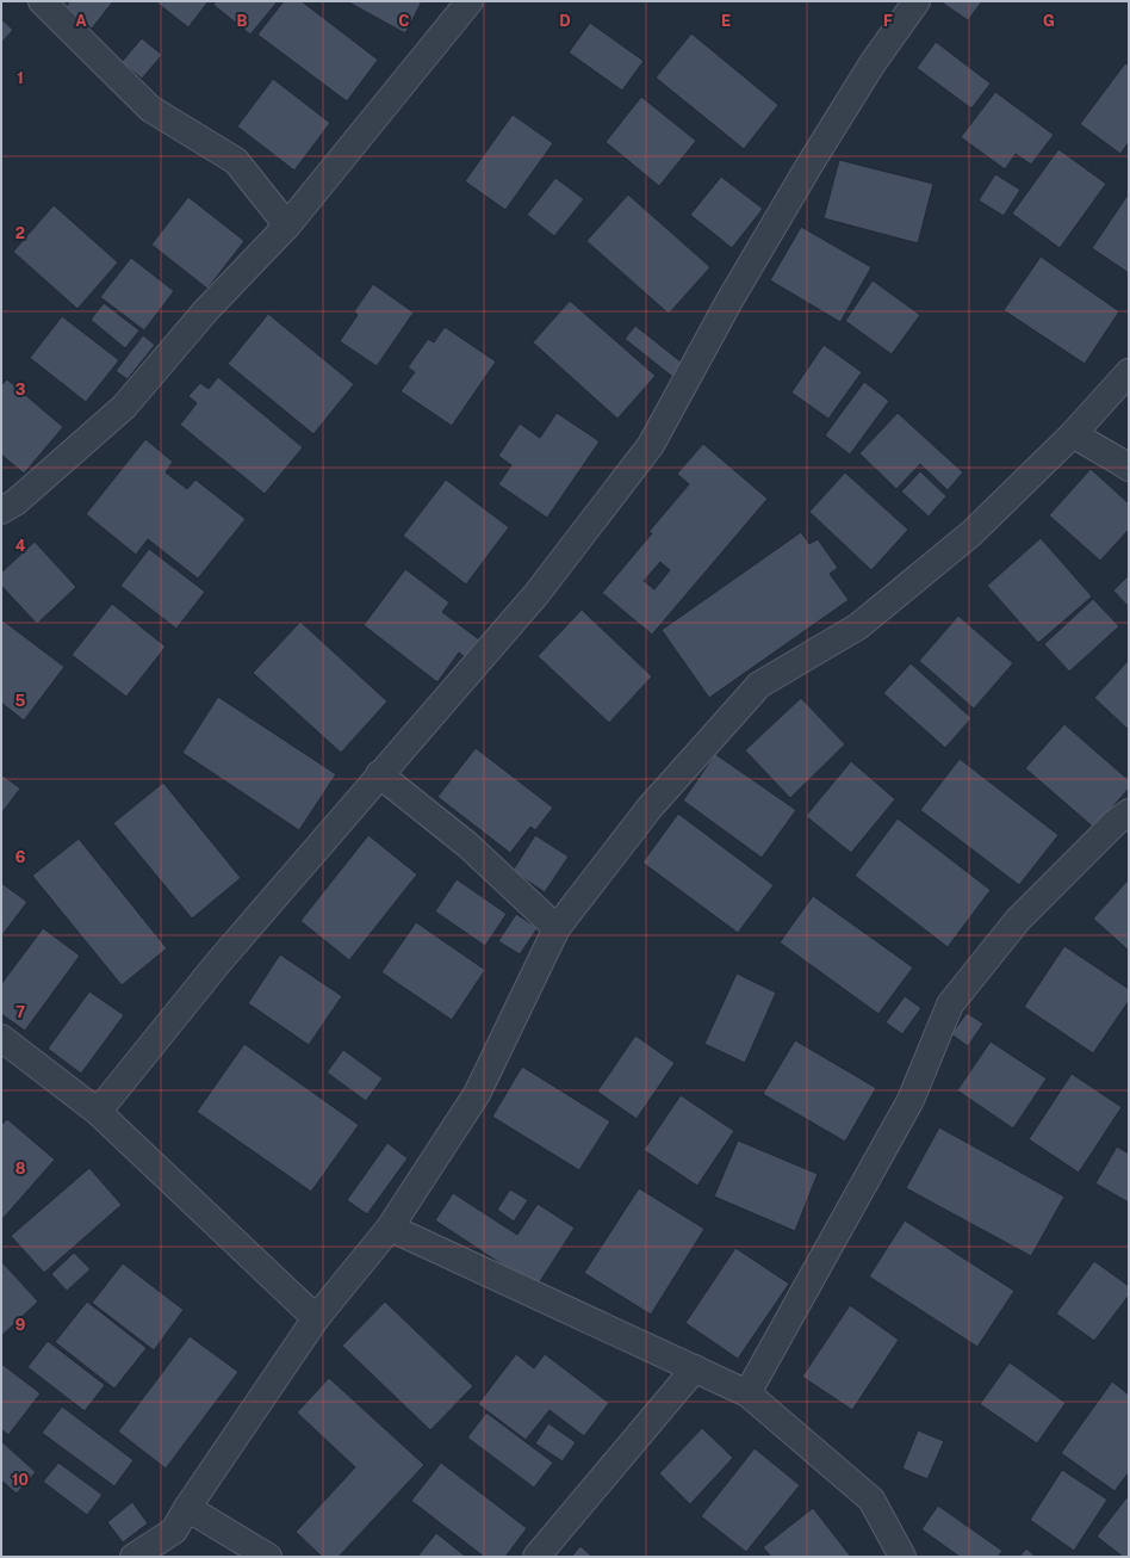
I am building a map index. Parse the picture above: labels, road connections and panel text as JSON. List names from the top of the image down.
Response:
{
  "grid": {
    "columns": [
      "A",
      "B",
      "C",
      "D",
      "E",
      "F",
      "G"
    ],
    "rows": [
      "1",
      "2",
      "3",
      "4",
      "5",
      "6",
      "7",
      "8",
      "9",
      "10"
    ]
  }
}
